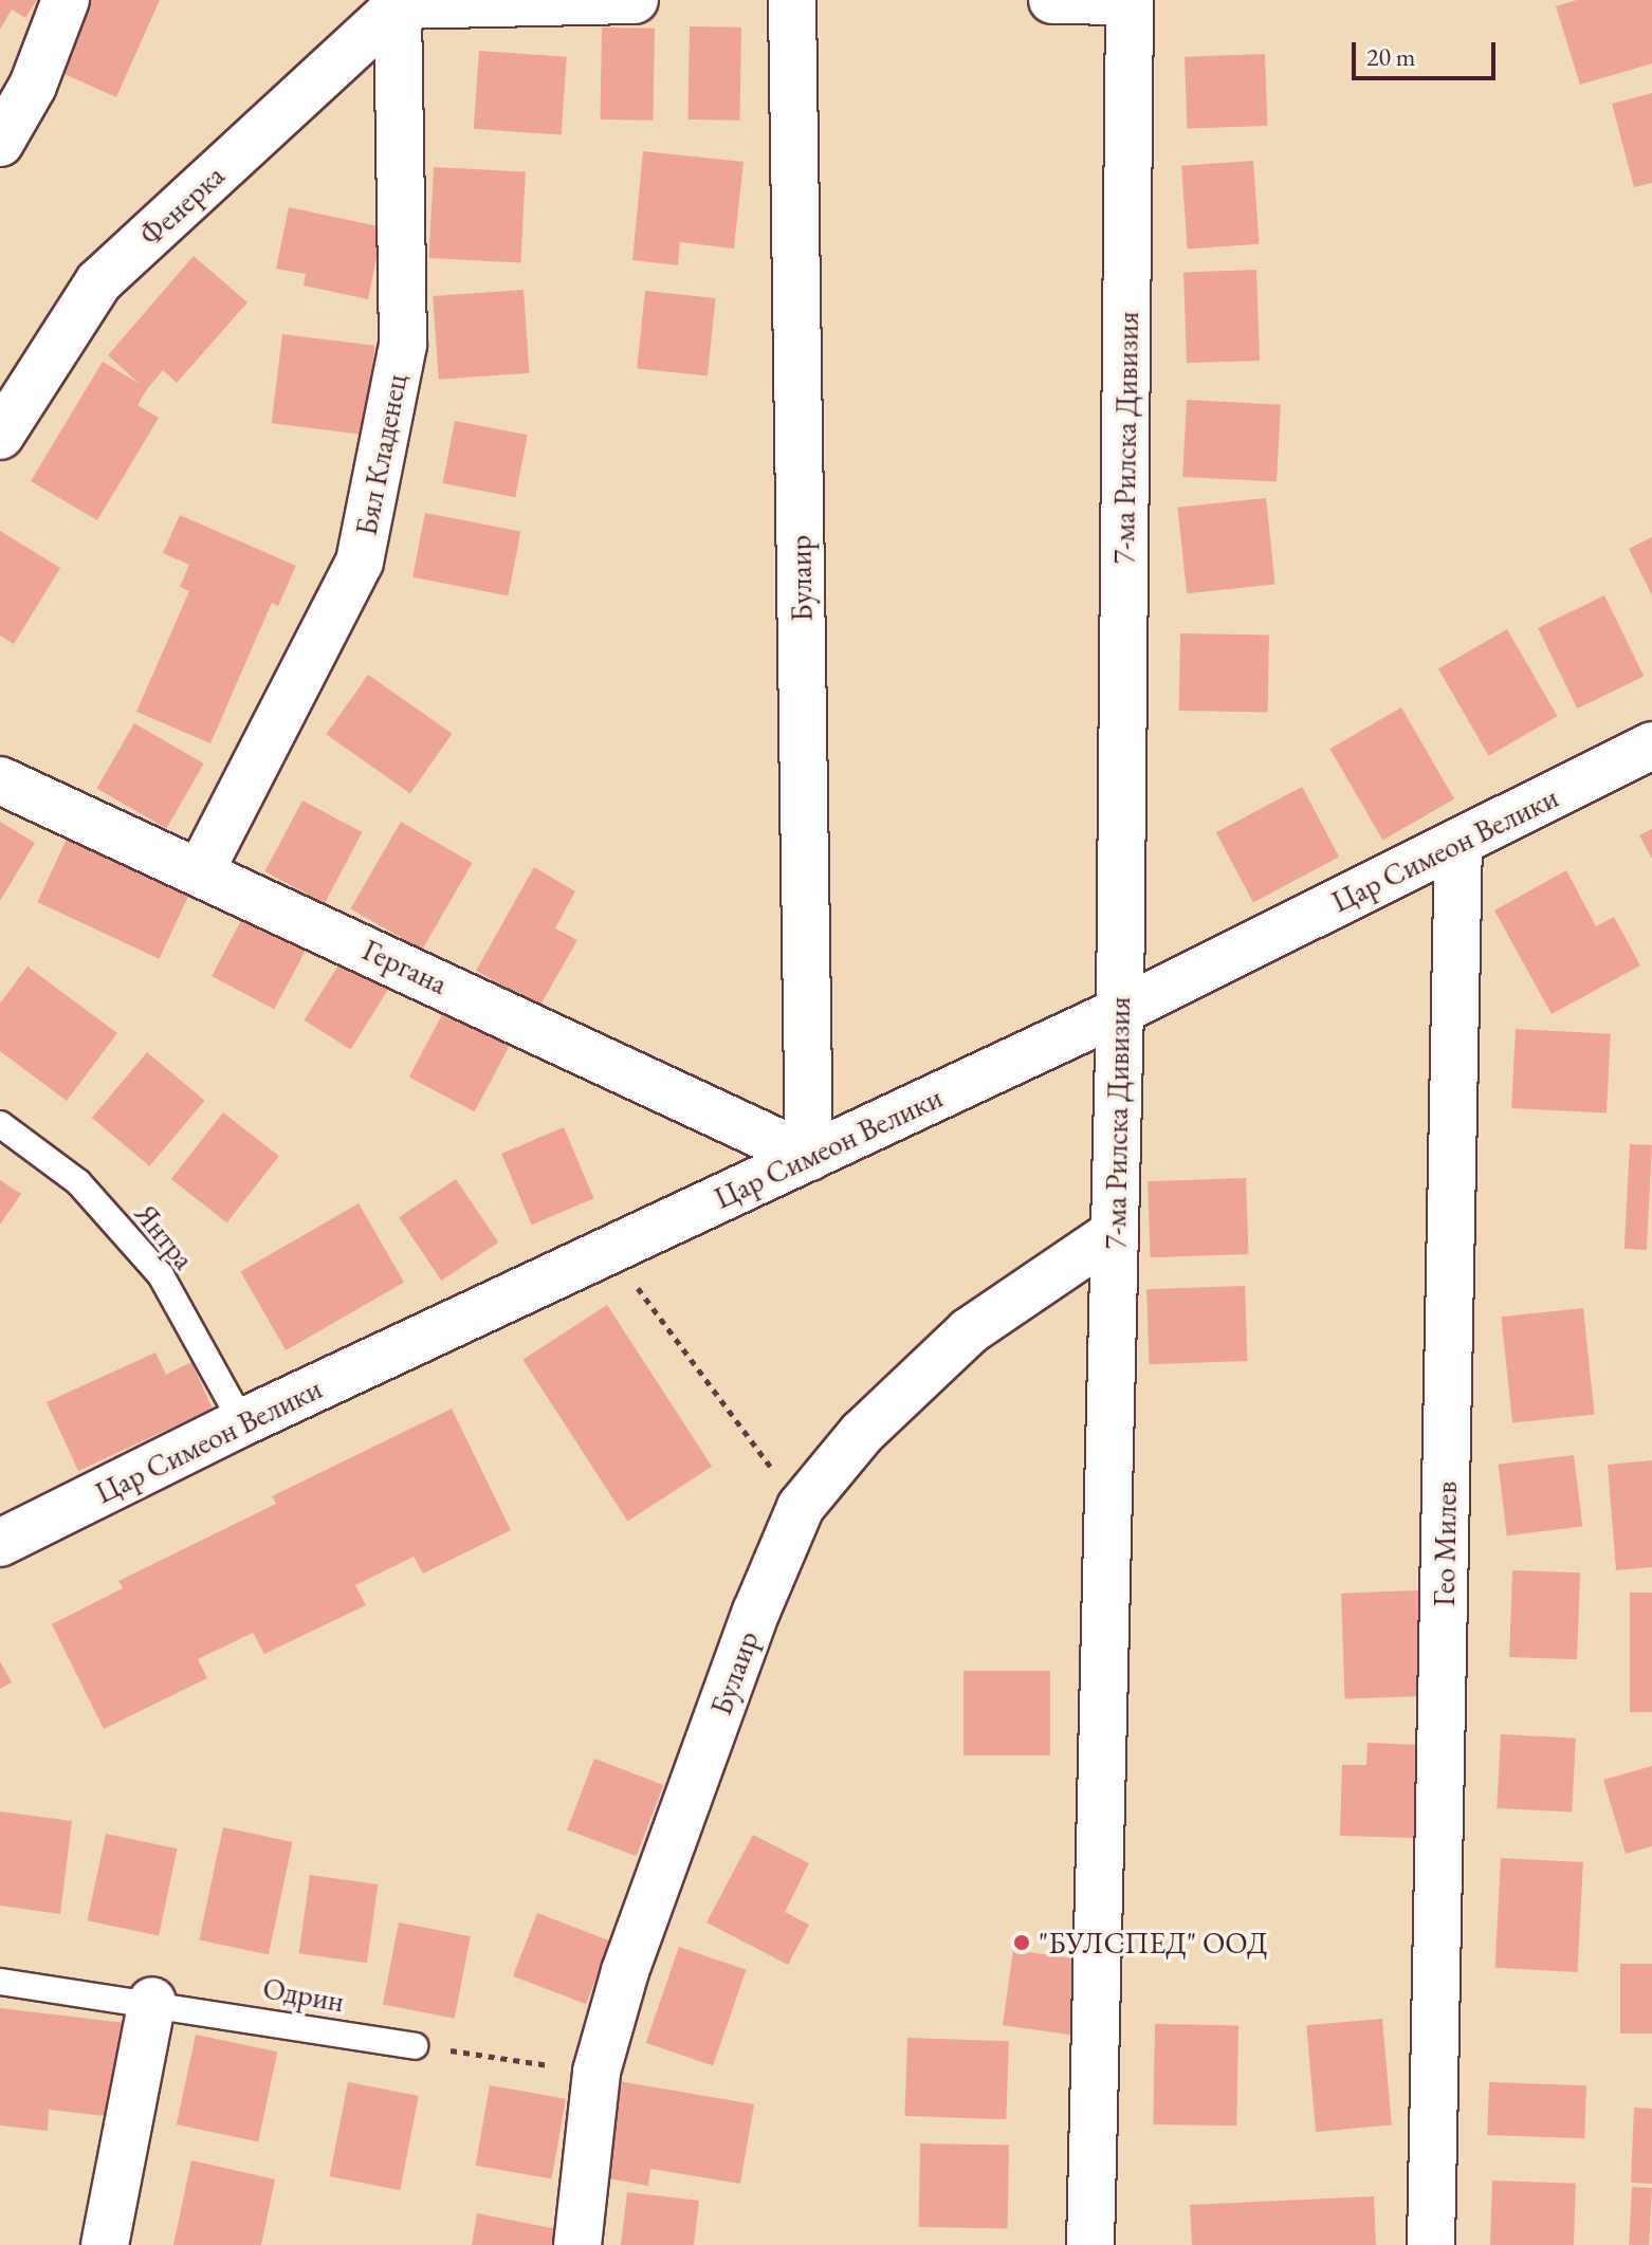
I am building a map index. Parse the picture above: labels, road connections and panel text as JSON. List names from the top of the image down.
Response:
{
  "streets": {
    "street": [
      "Фенерка",
      "7-ма Рилска Дивизия",
      "Бял Кладенец",
      "Булаир",
      "Цар Симеон Велики",
      "Гергана",
      "Гео Милев"
    ],
    "lane": ["Янтра", "Одрин"]
  },
  "crossings": [
    ["Фенерка", "Бял Кладенец"],
    ["7-ма Рилска Дивизия", "Булаир"],
    ["7-ма Рилска Дивизия", "Цар Симеон Велики"],
    ["Бял Кладенец", "Гергана"],
    ["Булаир", "Цар Симеон Велики"],
    ["Булаир", "Гергана"],
    ["Цар Симеон Велики", "Гергана"],
    ["Цар Симеон Велики", "Янтра"],
    ["Цар Симеон Велики", "Гео Милев"]
  ],
  "places": ["\"БУЛСПЕД\" ООД"],
  "scale_bar": "20 m"
}
